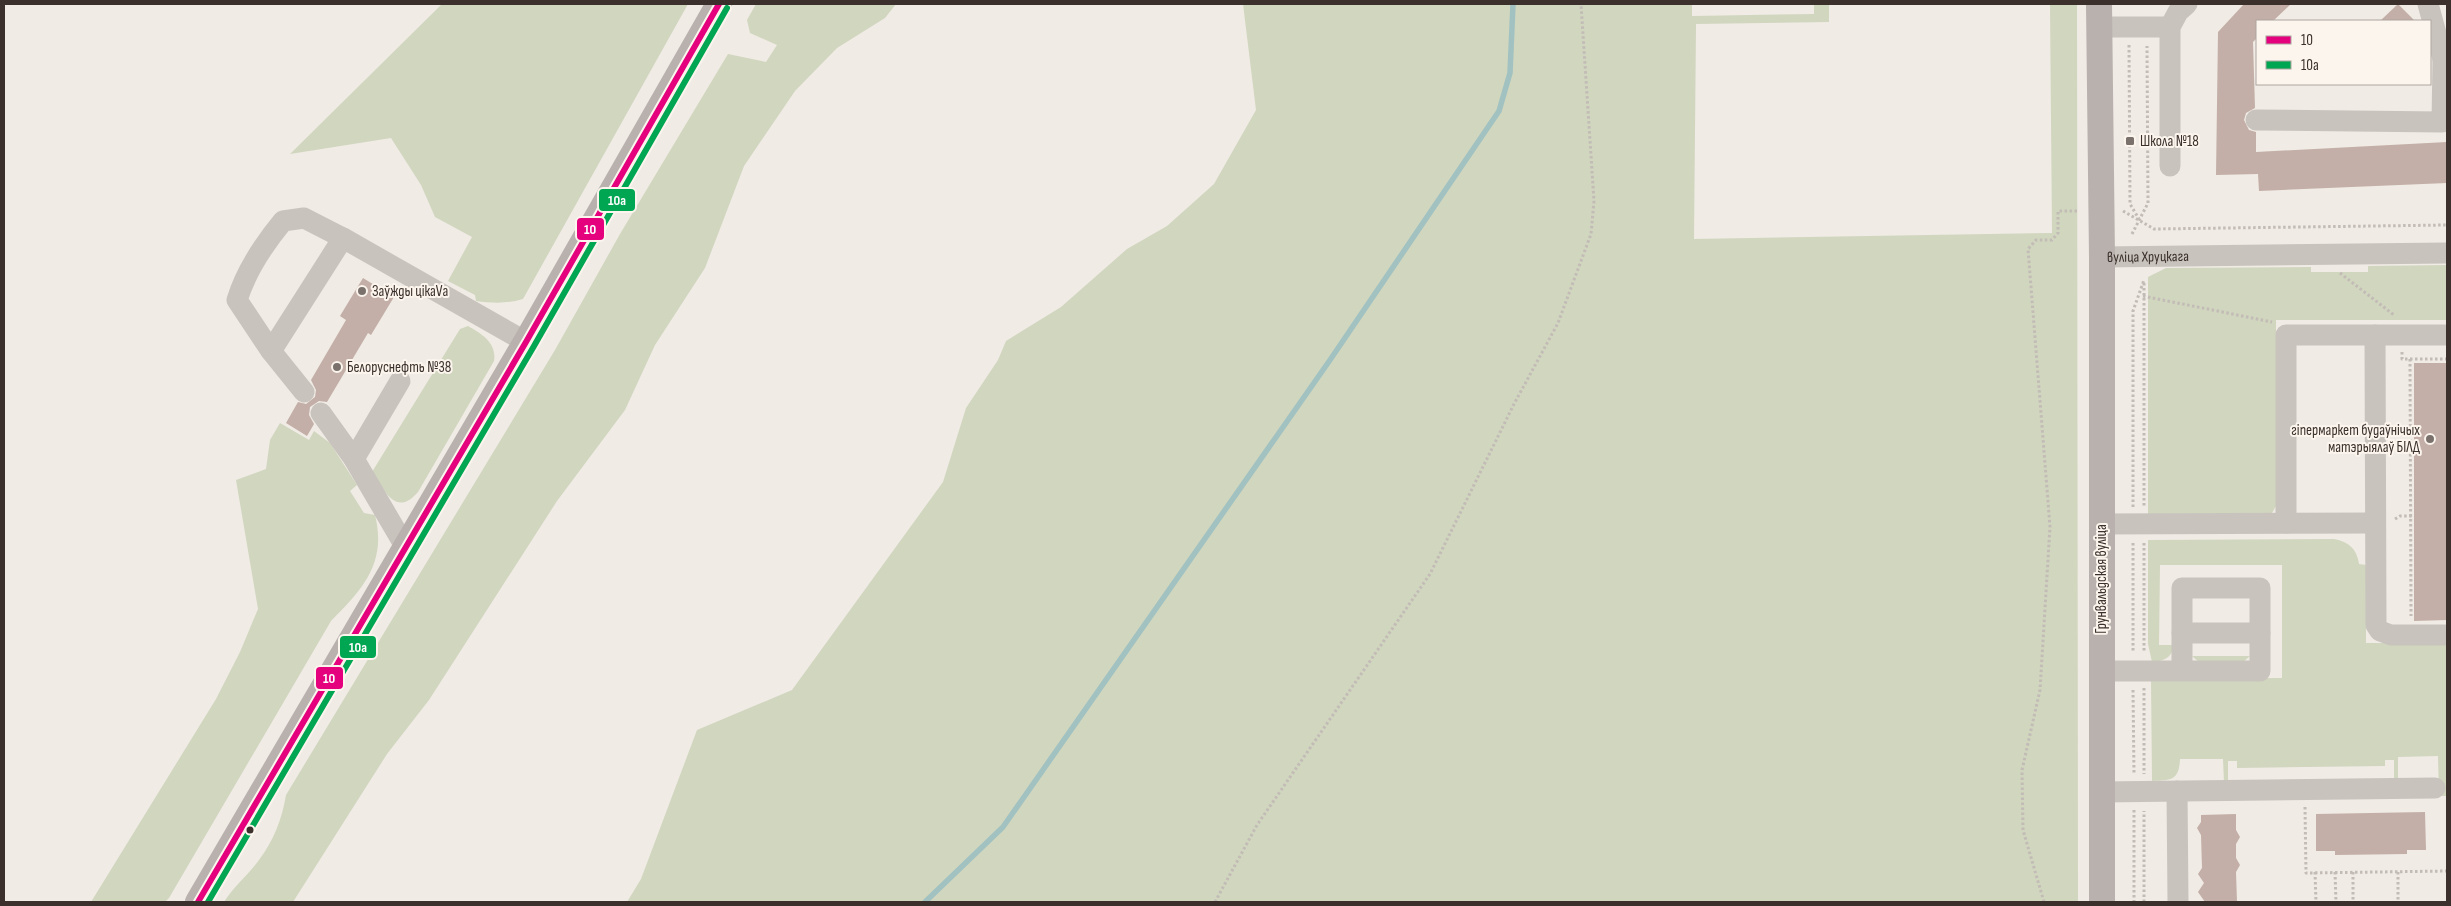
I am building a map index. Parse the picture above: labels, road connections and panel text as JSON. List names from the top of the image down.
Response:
{
  "streets": {
    "main road": ["вуліца Хруцкага", "Грунвальдская вуліца"]
  },
  "crossings": [
    ["вуліца Хруцкага", "Грунвальдская вуліца"]
  ],
  "places": {
    "transit": ["Школа №18"],
    "other": ["Заўжды цікаVа", "Белоруснефть №38", "гіпермаркет будаўнічых матэрыялаў БІЛД"]
  },
  "lines": ["transit line 10", "transit line 10а"],
  "legend": ["10", "10а"]
}
